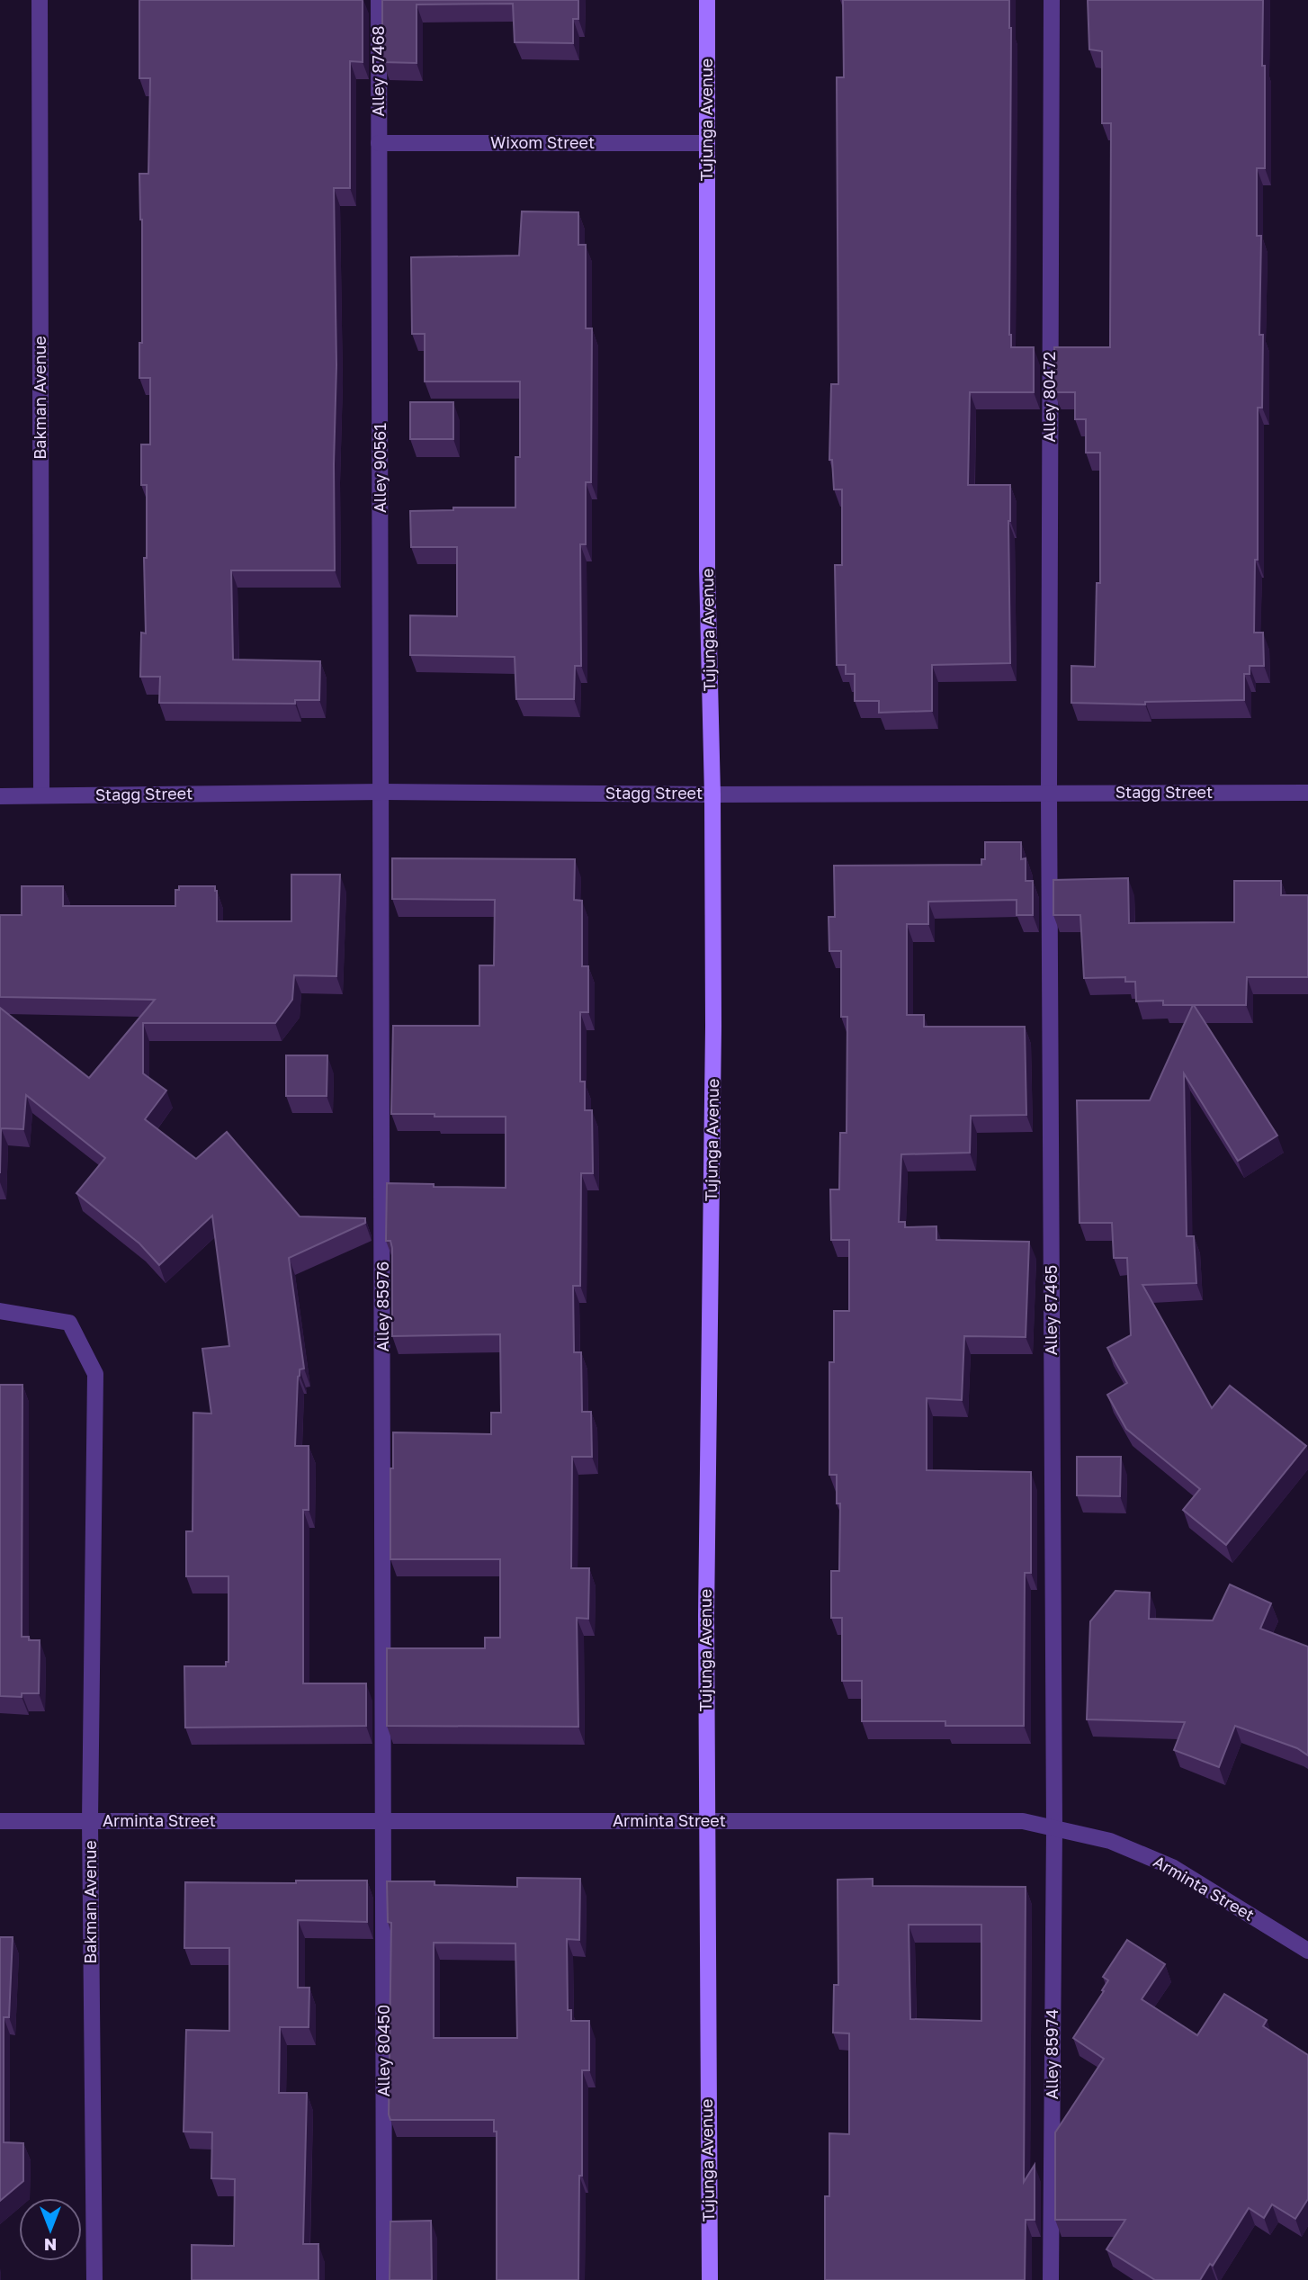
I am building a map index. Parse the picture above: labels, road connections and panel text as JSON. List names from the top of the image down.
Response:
{
  "streets": {
    "street": [
      "Alley 87468",
      "Tujunga Avenue",
      "Wixom Street",
      "Alley 80472",
      "Bakman Avenue",
      "Alley 90561",
      "Stagg Street",
      "Alley 85976",
      "Alley 87465",
      "Arminta Street",
      "Alley 80450",
      "Alley 85974"
    ]
  },
  "crossings": [
    ["Alley 87468", "Wixom Street"],
    ["Alley 87468", "Alley 90561"],
    ["Tujunga Avenue", "Wixom Street"],
    ["Tujunga Avenue", "Stagg Street"],
    ["Tujunga Avenue", "Arminta Street"],
    ["Wixom Street", "Alley 90561"],
    ["Alley 80472", "Stagg Street"],
    ["Alley 80472", "Alley 87465"],
    ["Bakman Avenue", "Stagg Street"],
    ["Bakman Avenue", "Arminta Street"],
    ["Alley 90561", "Stagg Street"],
    ["Alley 90561", "Alley 85976"],
    ["Stagg Street", "Alley 85976"],
    ["Stagg Street", "Alley 87465"],
    ["Alley 85976", "Arminta Street"],
    ["Alley 85976", "Alley 80450"],
    ["Alley 87465", "Arminta Street"],
    ["Alley 87465", "Alley 85974"],
    ["Arminta Street", "Alley 80450"],
    ["Arminta Street", "Alley 85974"]
  ],
  "north": "bottom"
}
